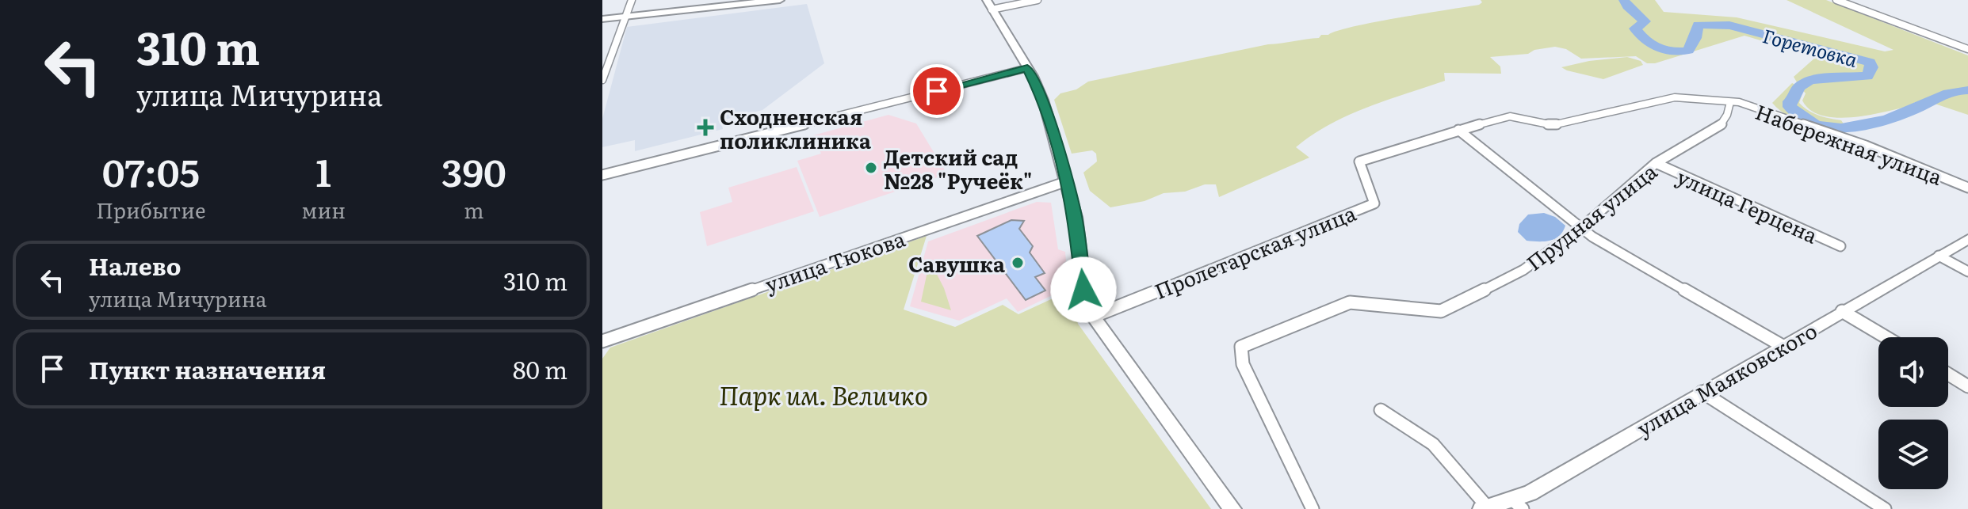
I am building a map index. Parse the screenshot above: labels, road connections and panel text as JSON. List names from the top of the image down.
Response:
{
  "streets": {
    "street": [
      "Набережная улица",
      "улица Герцена",
      "Прудная улица",
      "Пролетарская улица",
      "улица Тюкова",
      "улица Маяковского"
    ]
  },
  "crossings": [
    ["Набережная улица", "Прудная улица"],
    ["Набережная улица", "Пролетарская улица"],
    ["улица Герцена", "Прудная улица"],
    ["Прудная улица", "Пролетарская улица"]
  ],
  "water": ["Горетовка"],
  "parks": ["Парк им. Величко"],
  "places": {
    "health": ["Сходненская поликлиника"],
    "other": ["Детский сад №28 \"Ручеёк\"", "Савушка"]
  },
  "page": {
    "turn": ["310 m", "улица Мичурина"],
    "eta": [
      "07:05",
      "Прибытие",
      "1",
      "мин",
      "390",
      "m"
    ],
    "list": [
      {
        "name": "Налево",
        "note": "улица Мичурина",
        "value": "310 m"
      },
      {
        "name": "Пункт назначения",
        "value": "80 m"
      }
    ]
  }
}
